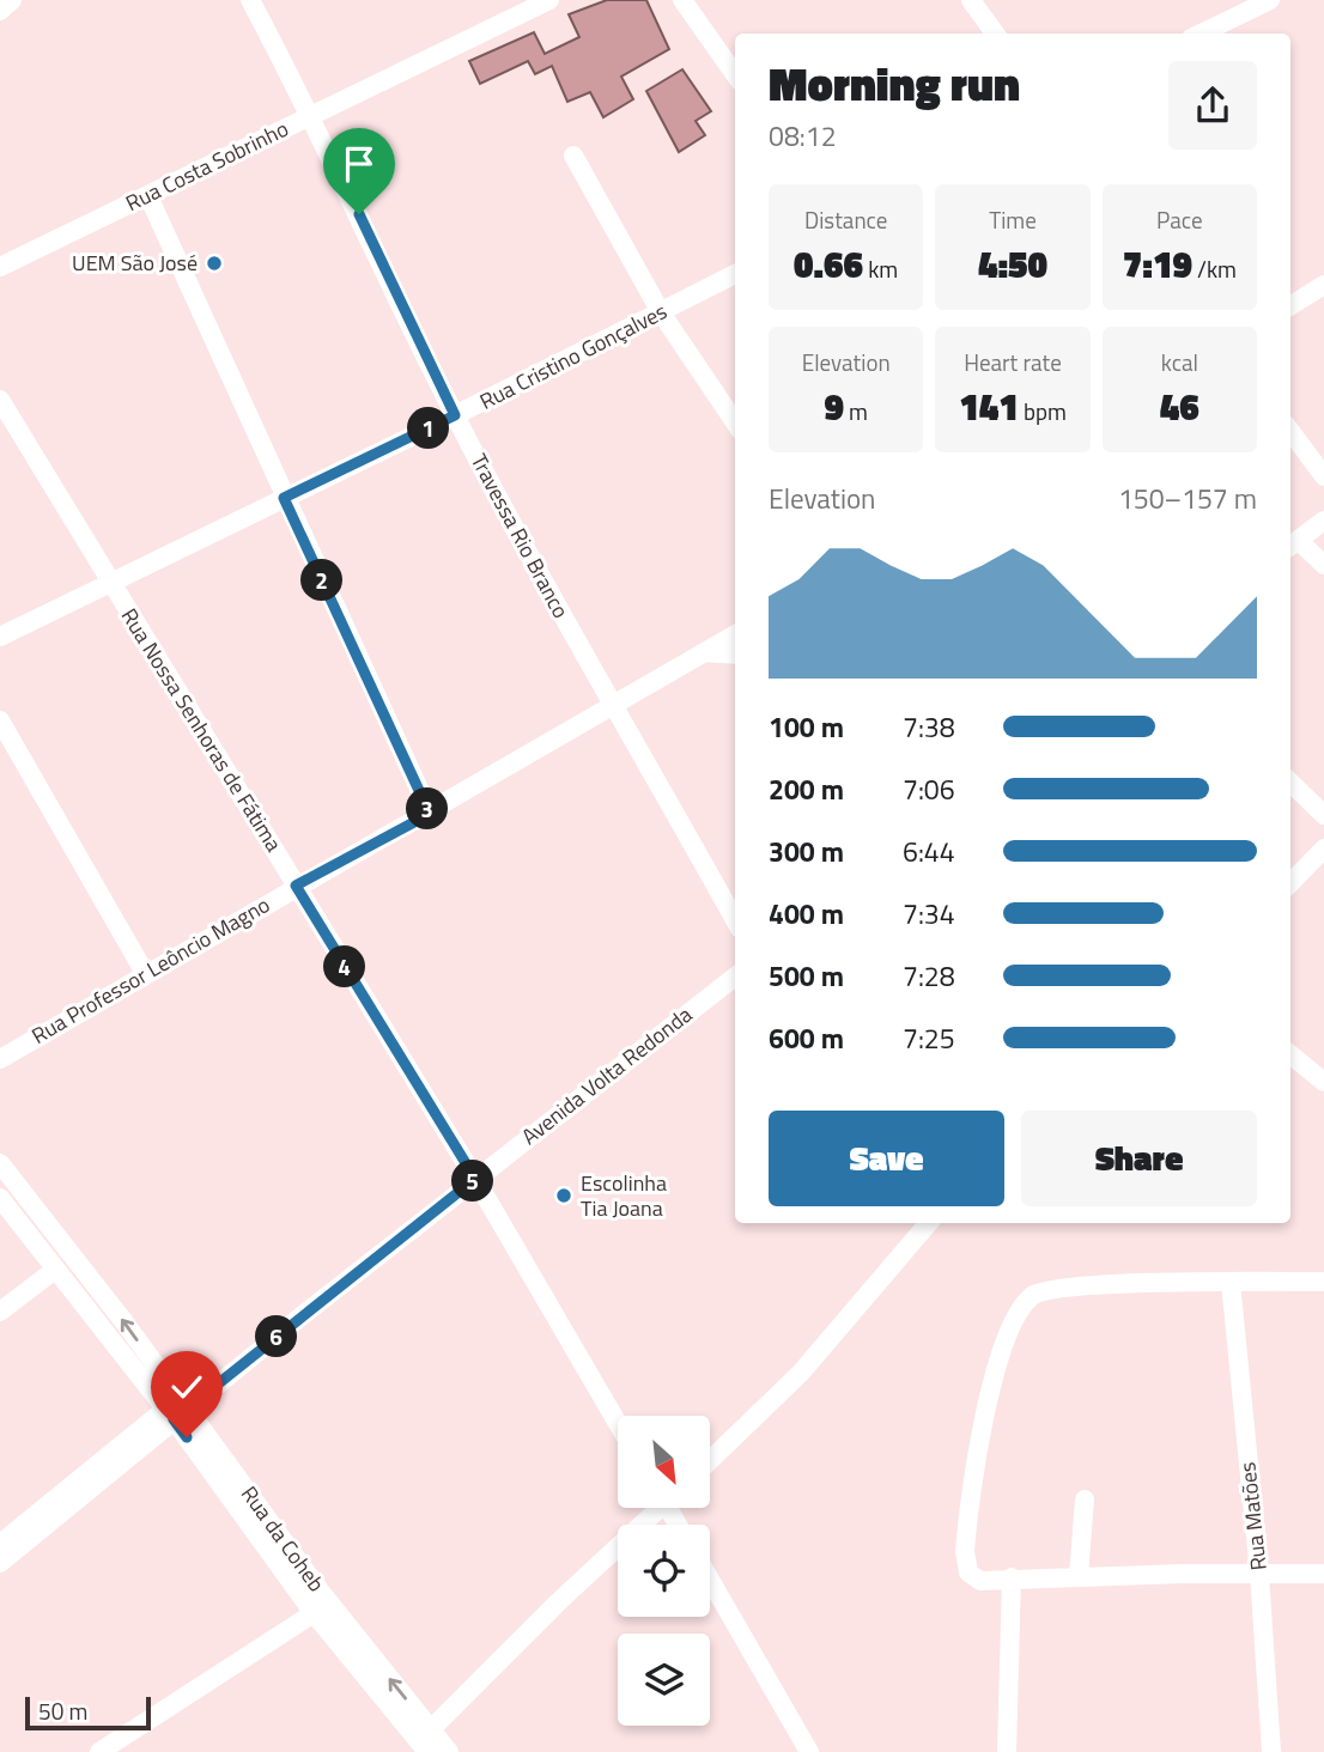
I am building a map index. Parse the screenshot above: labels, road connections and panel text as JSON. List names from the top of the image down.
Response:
{
  "streets": {
    "street": [
      "Rua Costa Sobrinho",
      "Rua Cristino Gonçalves",
      "Travessa Rio Branco",
      "Rua Nossa Senhoras de Fátima",
      "Rua Professor Leôncio Magno",
      "Avenida Volta Redonda",
      "Rua Matões",
      "Rua da Coheb"
    ]
  },
  "crossings": [
    ["Rua Costa Sobrinho", "Travessa Rio Branco"],
    ["Rua Cristino Gonçalves", "Travessa Rio Branco"],
    ["Rua Cristino Gonçalves", "Rua Nossa Senhoras de Fátima"],
    ["Travessa Rio Branco", "Rua Professor Leôncio Magno"],
    ["Rua Nossa Senhoras de Fátima", "Rua Professor Leôncio Magno"],
    ["Rua Nossa Senhoras de Fátima", "Avenida Volta Redonda"],
    ["Avenida Volta Redonda", "Rua da Coheb"]
  ],
  "places": ["UEM São José", "Escolinha Tia Joana"],
  "scale_bar": "50 m",
  "north": "bottom right",
  "page": {
    "heading": ["Morning run", "08:12"],
    "stats": [
      ["Distance", "0.66 km"],
      ["Time", "4:50"],
      ["Pace", "7:19 /km"],
      ["Elevation", "9 m"],
      ["Heart rate", "141 bpm"],
      ["kcal", "46"]
    ],
    "pins": [
      "1",
      "2",
      "3",
      "4",
      "5",
      "6"
    ],
    "chart": ["Elevation", "150–157 m"],
    "list": [
      {
        "name": "100 m",
        "note": "7:38"
      },
      {
        "name": "200 m",
        "note": "7:06"
      },
      {
        "name": "300 m",
        "note": "6:44"
      },
      {
        "name": "400 m",
        "note": "7:34"
      },
      {
        "name": "500 m",
        "note": "7:28"
      },
      {
        "name": "600 m",
        "note": "7:25"
      }
    ],
    "buttons": ["Save", "Share"],
    "scale": "50 m"
  }
}
